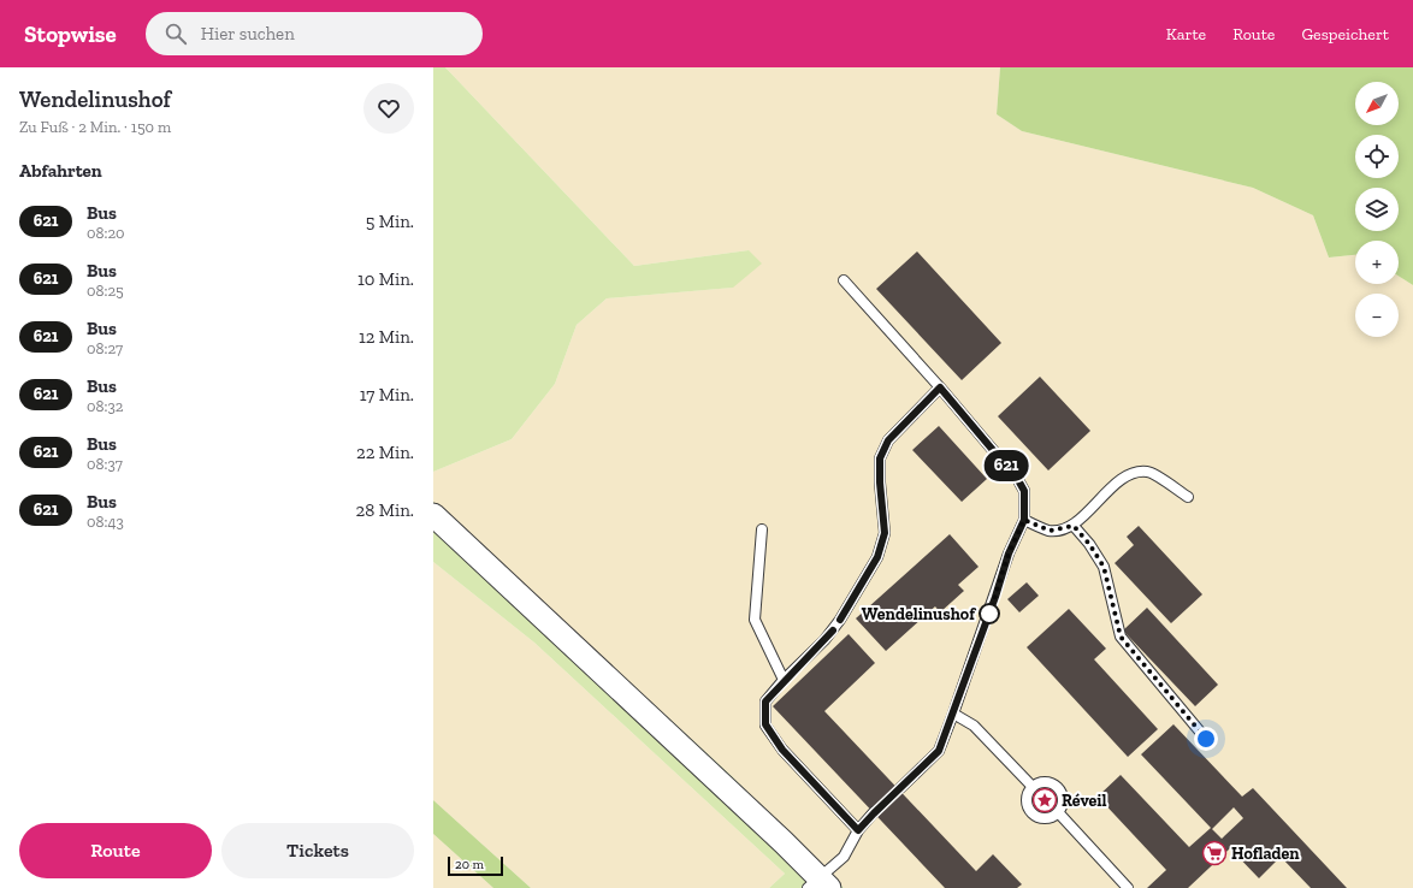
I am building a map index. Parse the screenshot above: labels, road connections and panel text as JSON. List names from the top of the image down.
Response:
{
  "places": {
    "other": ["Wendelinushof"],
    "place": ["Réveil"],
    "supermarket": ["Hofladen"]
  },
  "lines": ["bus line 621"],
  "scale_bar": "20 m",
  "north": "bottom left",
  "page": {
    "header": "Stopwise",
    "search": "Hier suchen",
    "nav": ["Karte", "Route", "Gespeichert"],
    "heading": [
      ["Wendelinushof", "Zu Fuß · 2 Min. · 150 m"],
      "Abfahrten"
    ],
    "on_map": "621",
    "map_buttons": ["+", "−"],
    "list": [
      {
        "mark": "621",
        "name": "Bus",
        "note": "08:20",
        "value": "5 Min."
      },
      {
        "mark": "621",
        "name": "Bus",
        "note": "08:25",
        "value": "10 Min."
      },
      {
        "mark": "621",
        "name": "Bus",
        "note": "08:27",
        "value": "12 Min."
      },
      {
        "mark": "621",
        "name": "Bus",
        "note": "08:32",
        "value": "17 Min."
      },
      {
        "mark": "621",
        "name": "Bus",
        "note": "08:37",
        "value": "22 Min."
      },
      {
        "mark": "621",
        "name": "Bus",
        "note": "08:43",
        "value": "28 Min."
      }
    ],
    "buttons": ["Route", "Tickets"],
    "scale": "20 m"
  }
}
